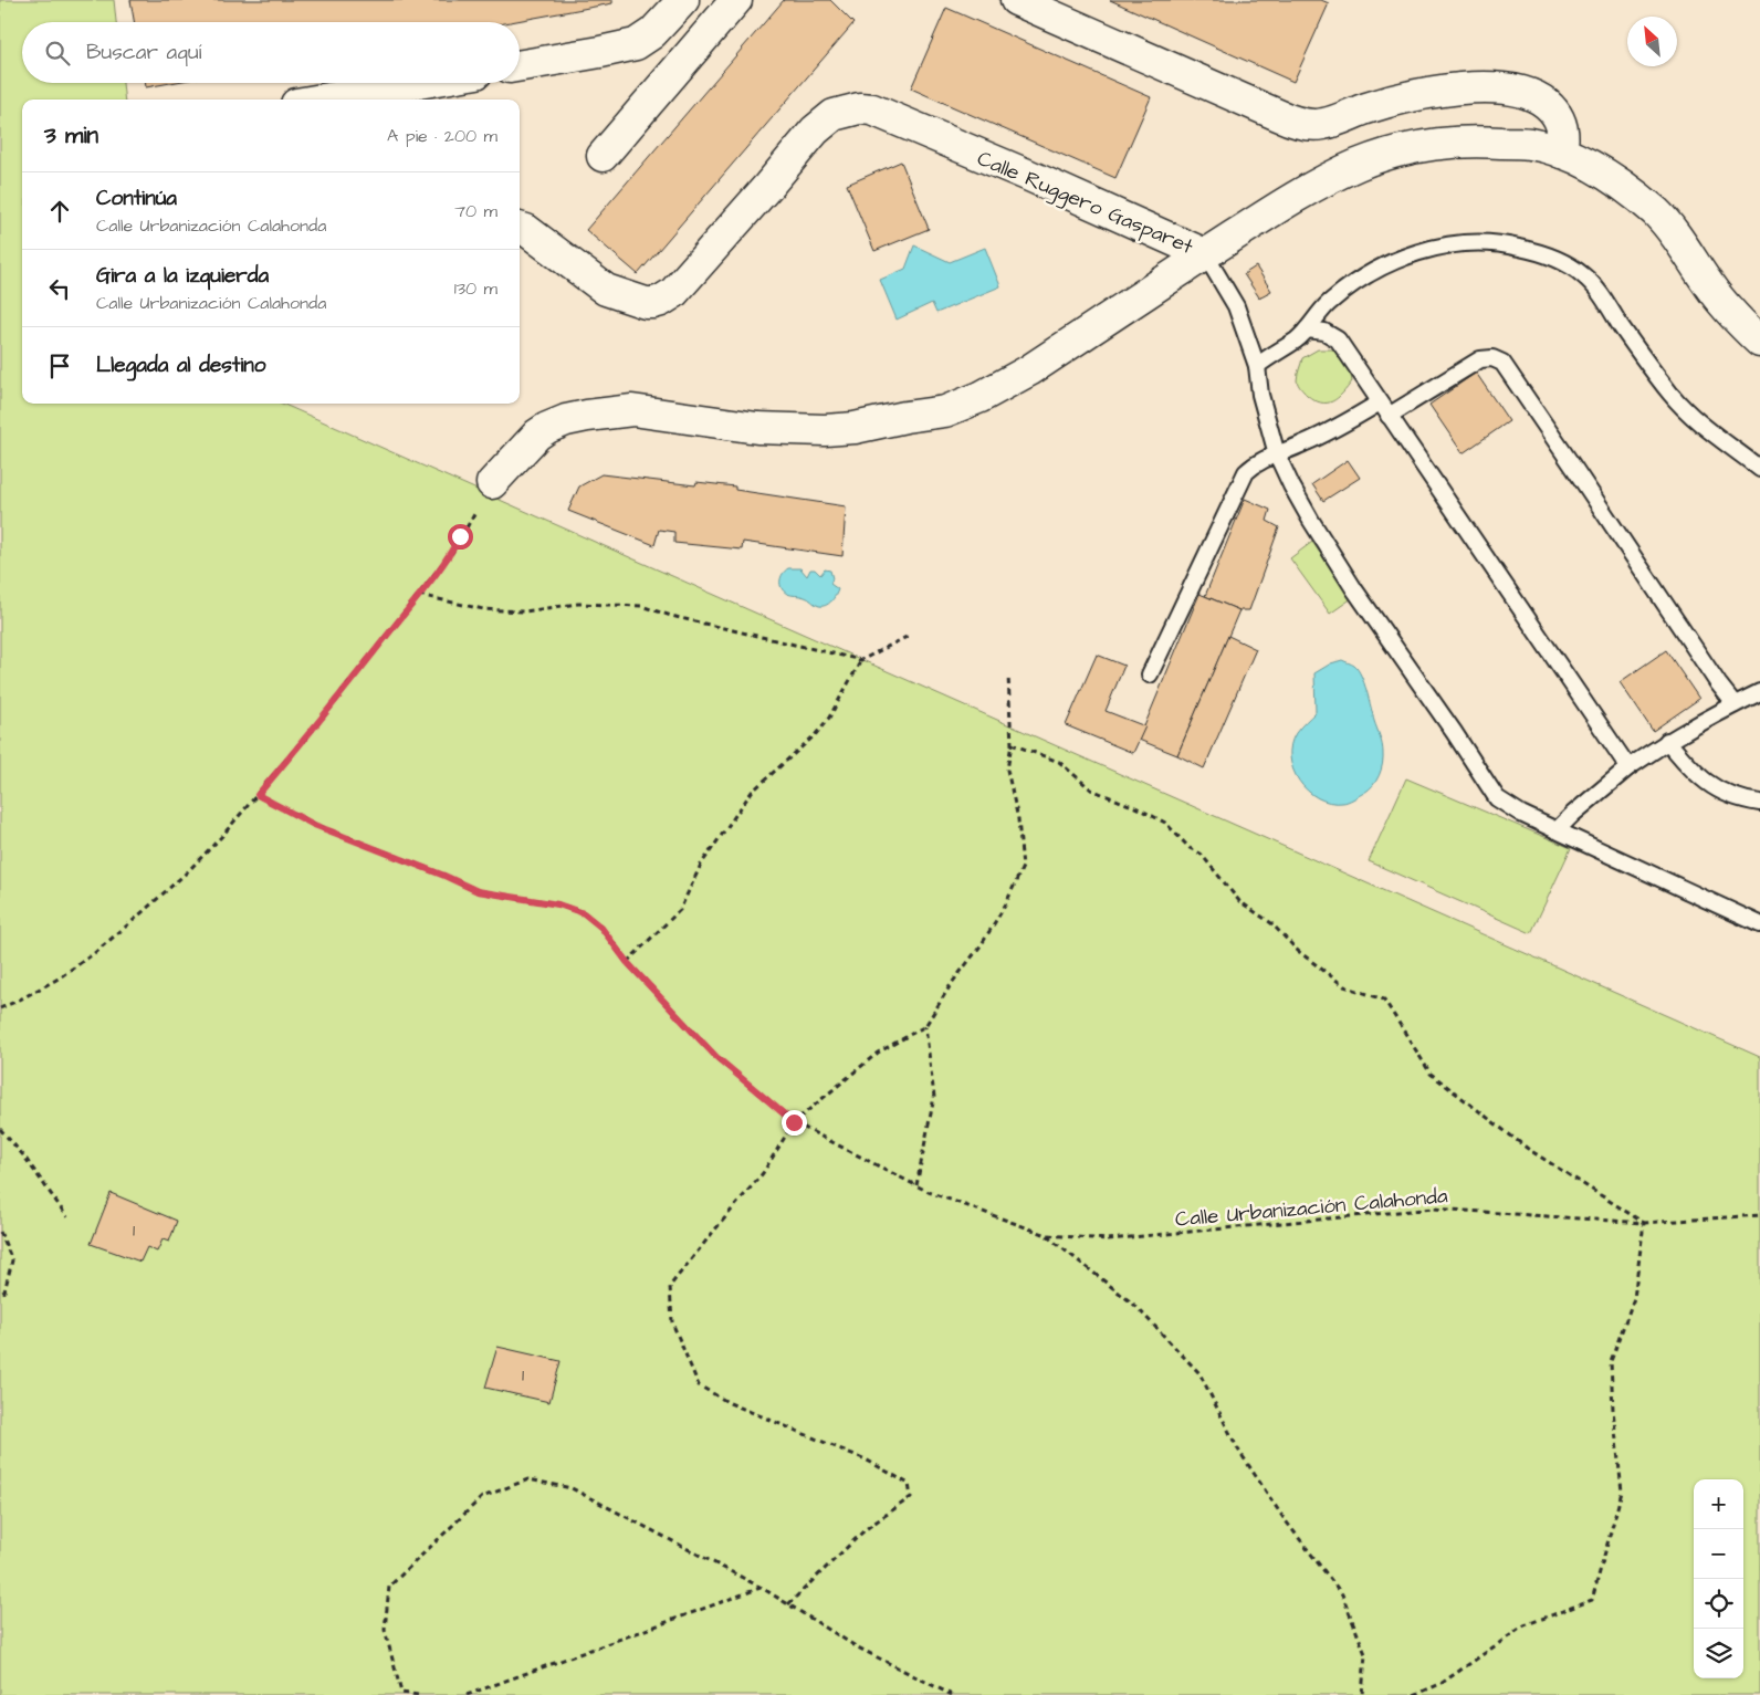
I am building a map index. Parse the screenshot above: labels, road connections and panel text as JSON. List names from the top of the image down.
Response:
{
  "streets": {
    "street": ["Calle Ruggero Gasparet"],
    "path": ["Calle Urbanización Calahonda"]
  },
  "house_numbers": ["1", "1"],
  "north": "top left",
  "page": {
    "search": "Buscar aquí",
    "heading": ["3 min", "A pie · 200 m"],
    "list": [
      ["Continúa", "Calle Urbanización Calahonda", "70 m"],
      ["Gira a la izquierda", "Calle Urbanización Calahonda", "130 m"],
      "Llegada al destino"
    ],
    "map_buttons": ["+", "−"]
  }
}
